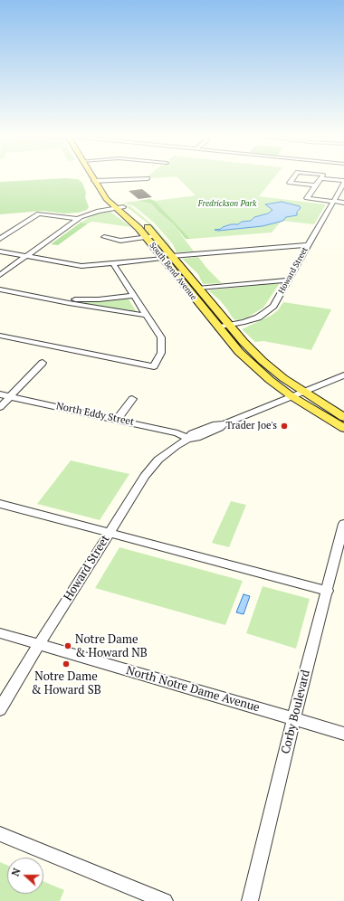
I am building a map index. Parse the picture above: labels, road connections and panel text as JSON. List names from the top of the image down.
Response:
{
  "streets": {
    "main road": ["South Bend Avenue"],
    "street": [
      "Howard Street",
      "North Eddy Street",
      "North Notre Dame Avenue",
      "Corby Boulevard"
    ]
  },
  "crossings": [
    ["Howard Street", "South Bend Avenue"],
    ["Howard Street", "North Eddy Street"],
    ["Howard Street", "North Notre Dame Avenue"],
    ["North Notre Dame Avenue", "Corby Boulevard"]
  ],
  "parks": ["Fredrickson Park"],
  "places": ["Trader Joe's", "Notre Dame & Howard NB", "Notre Dame & Howard SB"],
  "north": "left"
}
